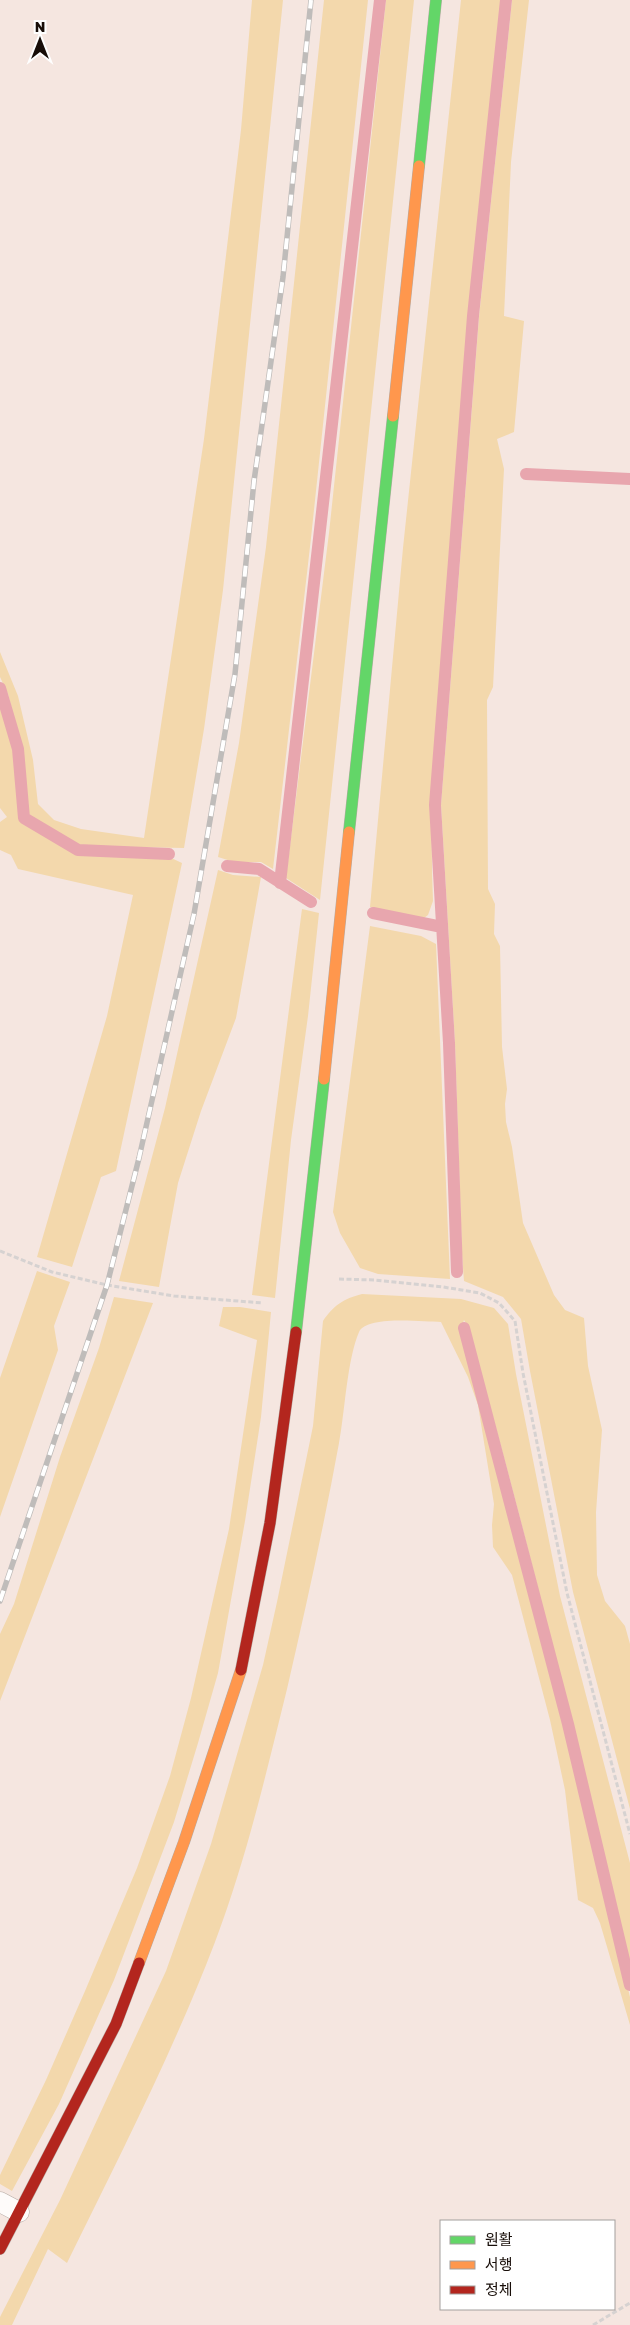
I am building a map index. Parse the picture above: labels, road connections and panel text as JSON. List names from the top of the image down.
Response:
{
  "legend": ["원활", "서행", "정체"],
  "north": "top"
}
